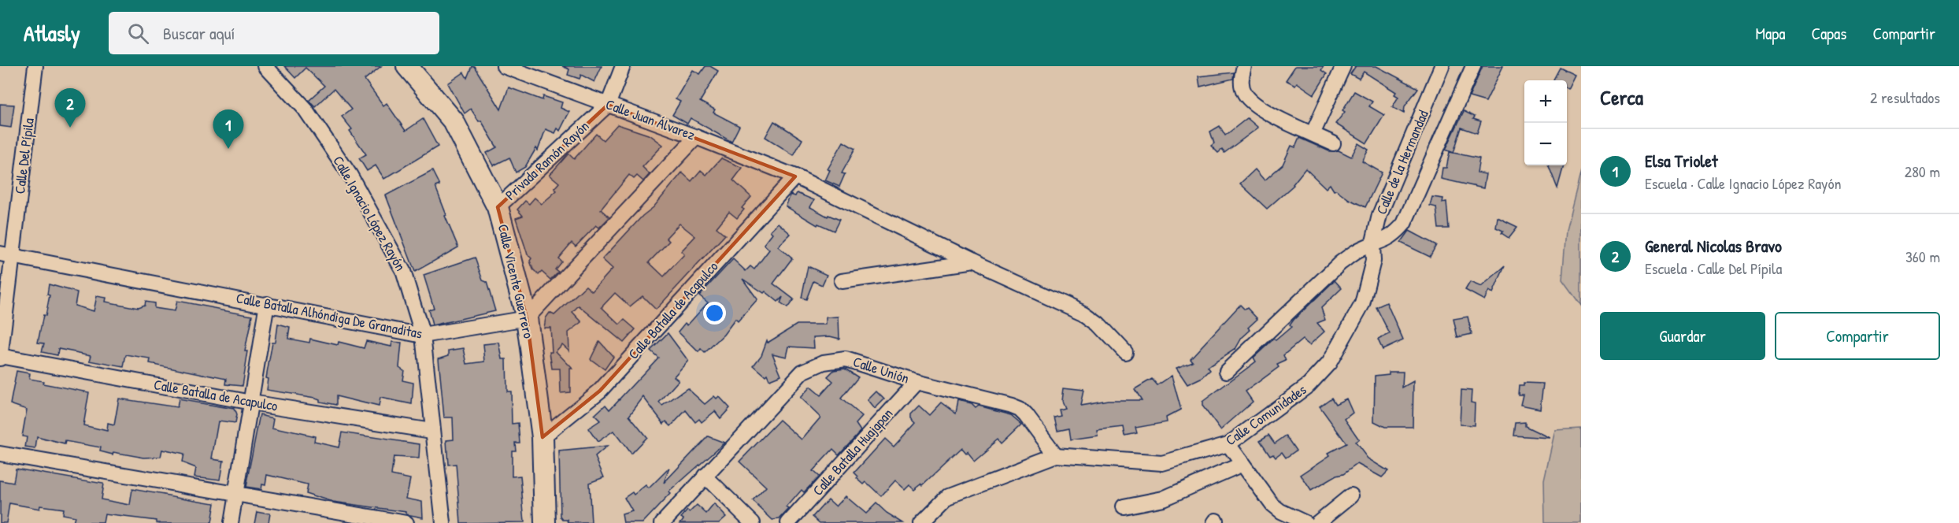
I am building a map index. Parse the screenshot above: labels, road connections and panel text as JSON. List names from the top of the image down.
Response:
{
  "streets": {
    "street": [
      "Calle Juan Álvarez",
      "Calle Del Pípila",
      "Privada Ramón Rayón",
      "Calle de la Hermandad",
      "Calle Ignacio López Rayón",
      "Calle Vicente Guerrero",
      "Calle Batalla de Acapulco",
      "Calle Batalla Alhóndiga De Granaditas",
      "Calle Unión",
      "Calle Comunidades",
      "Calle Batalla Huajapan"
    ]
  },
  "crossings": [
    ["Calle Juan Álvarez", "Privada Ramón Rayón"],
    ["Calle Juan Álvarez", "Calle Batalla de Acapulco"],
    ["Calle Del Pípila", "Calle Batalla de Acapulco"],
    ["Calle Del Pípila", "Calle Batalla Alhóndiga De Granaditas"],
    ["Privada Ramón Rayón", "Calle Vicente Guerrero"],
    ["Calle de la Hermandad", "Calle Comunidades"],
    ["Calle Ignacio López Rayón", "Calle Batalla de Acapulco"],
    ["Calle Ignacio López Rayón", "Calle Batalla Alhóndiga De Granaditas"],
    ["Calle Vicente Guerrero", "Calle Batalla de Acapulco"],
    ["Calle Vicente Guerrero", "Calle Batalla Alhóndiga De Granaditas"],
    ["Calle Unión", "Calle Comunidades"],
    ["Calle Unión", "Calle Batalla Huajapan"]
  ],
  "page": {
    "header": "Atlasly",
    "search": "Buscar aquí",
    "nav": ["Mapa", "Capas", "Compartir"],
    "heading": ["Cerca", "2 resultados"],
    "map_buttons": ["+", "−"],
    "pins": ["2", "1"],
    "list": [
      {
        "mark": "1",
        "name": "Elsa Triolet",
        "note": "Escuela · Calle Ignacio López Rayón",
        "value": "280 m"
      },
      {
        "mark": "2",
        "name": "General Nicolas Bravo",
        "note": "Escuela · Calle Del Pípila",
        "value": "360 m"
      }
    ],
    "buttons": ["Guardar", "Compartir"]
  }
}
